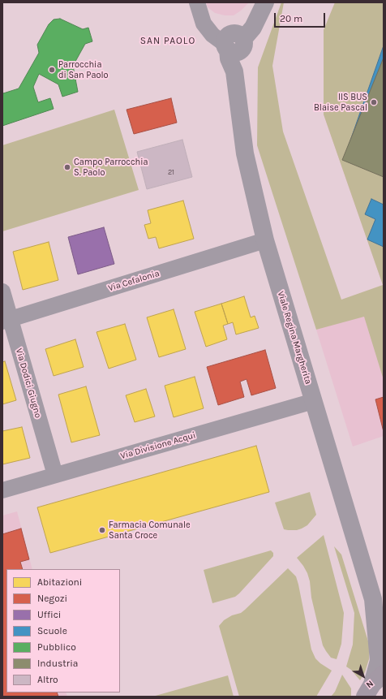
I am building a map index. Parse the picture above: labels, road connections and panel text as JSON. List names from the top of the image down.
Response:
{
  "streets": {
    "street": [
      "Via Cefalonia",
      "Viale Regina Margherita",
      "Via Dodici Giugno",
      "Via Divisione Acqui"
    ]
  },
  "crossings": [
    ["Via Cefalonia", "Viale Regina Margherita"],
    ["Via Cefalonia", "Via Dodici Giugno"],
    ["Viale Regina Margherita", "Via Divisione Acqui"],
    ["Via Dodici Giugno", "Via Divisione Acqui"]
  ],
  "districts": ["SAN PAOLO"],
  "places": [
    "Parrocchia di San Paolo",
    "IIS BUS Blaise Pascal",
    "Campo Parrocchia S. Paolo",
    "Farmacia Comunale Santa Croce"
  ],
  "house_numbers": ["21"],
  "legend": [
    "Abitazioni",
    "Negozi",
    "Uffici",
    "Scuole",
    "Pubblico",
    "Industria",
    "Altro"
  ],
  "scale_bar": "20 m",
  "north": "bottom right"
}
